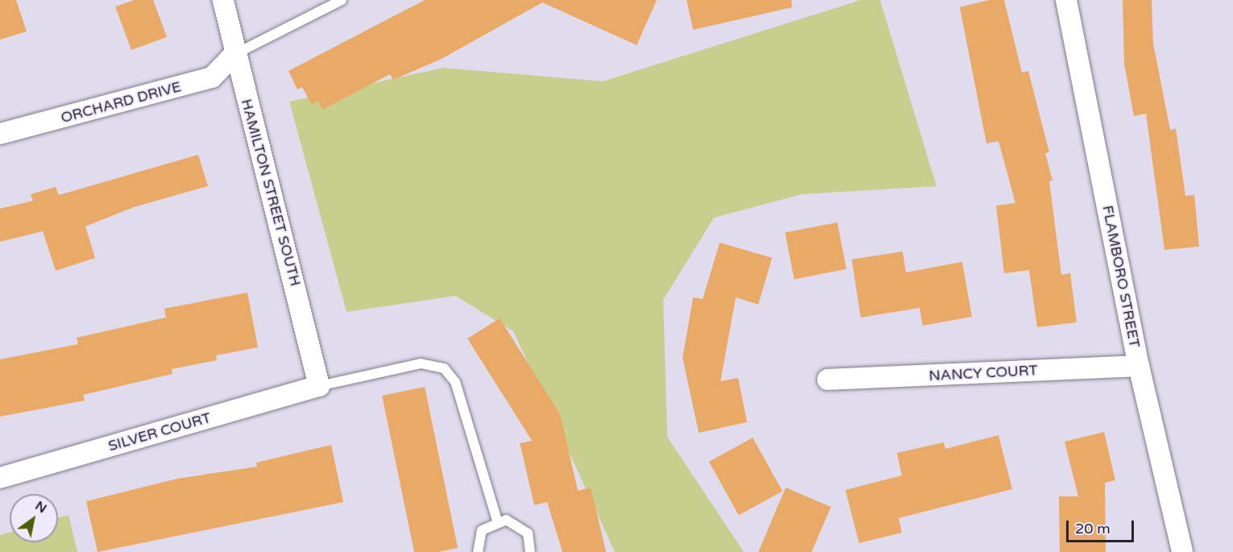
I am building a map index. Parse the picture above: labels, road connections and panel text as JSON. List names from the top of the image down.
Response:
{
  "streets": {
    "street": [
      "ORCHARD DRIVE",
      "HAMILTON STREET SOUTH",
      "FLAMBORO STREET",
      "NANCY COURT",
      "SILVER COURT"
    ]
  },
  "crossings": [
    ["ORCHARD DRIVE", "HAMILTON STREET SOUTH"],
    ["HAMILTON STREET SOUTH", "SILVER COURT"],
    ["FLAMBORO STREET", "NANCY COURT"]
  ],
  "scale_bar": "20 m",
  "north": "top right"
}
